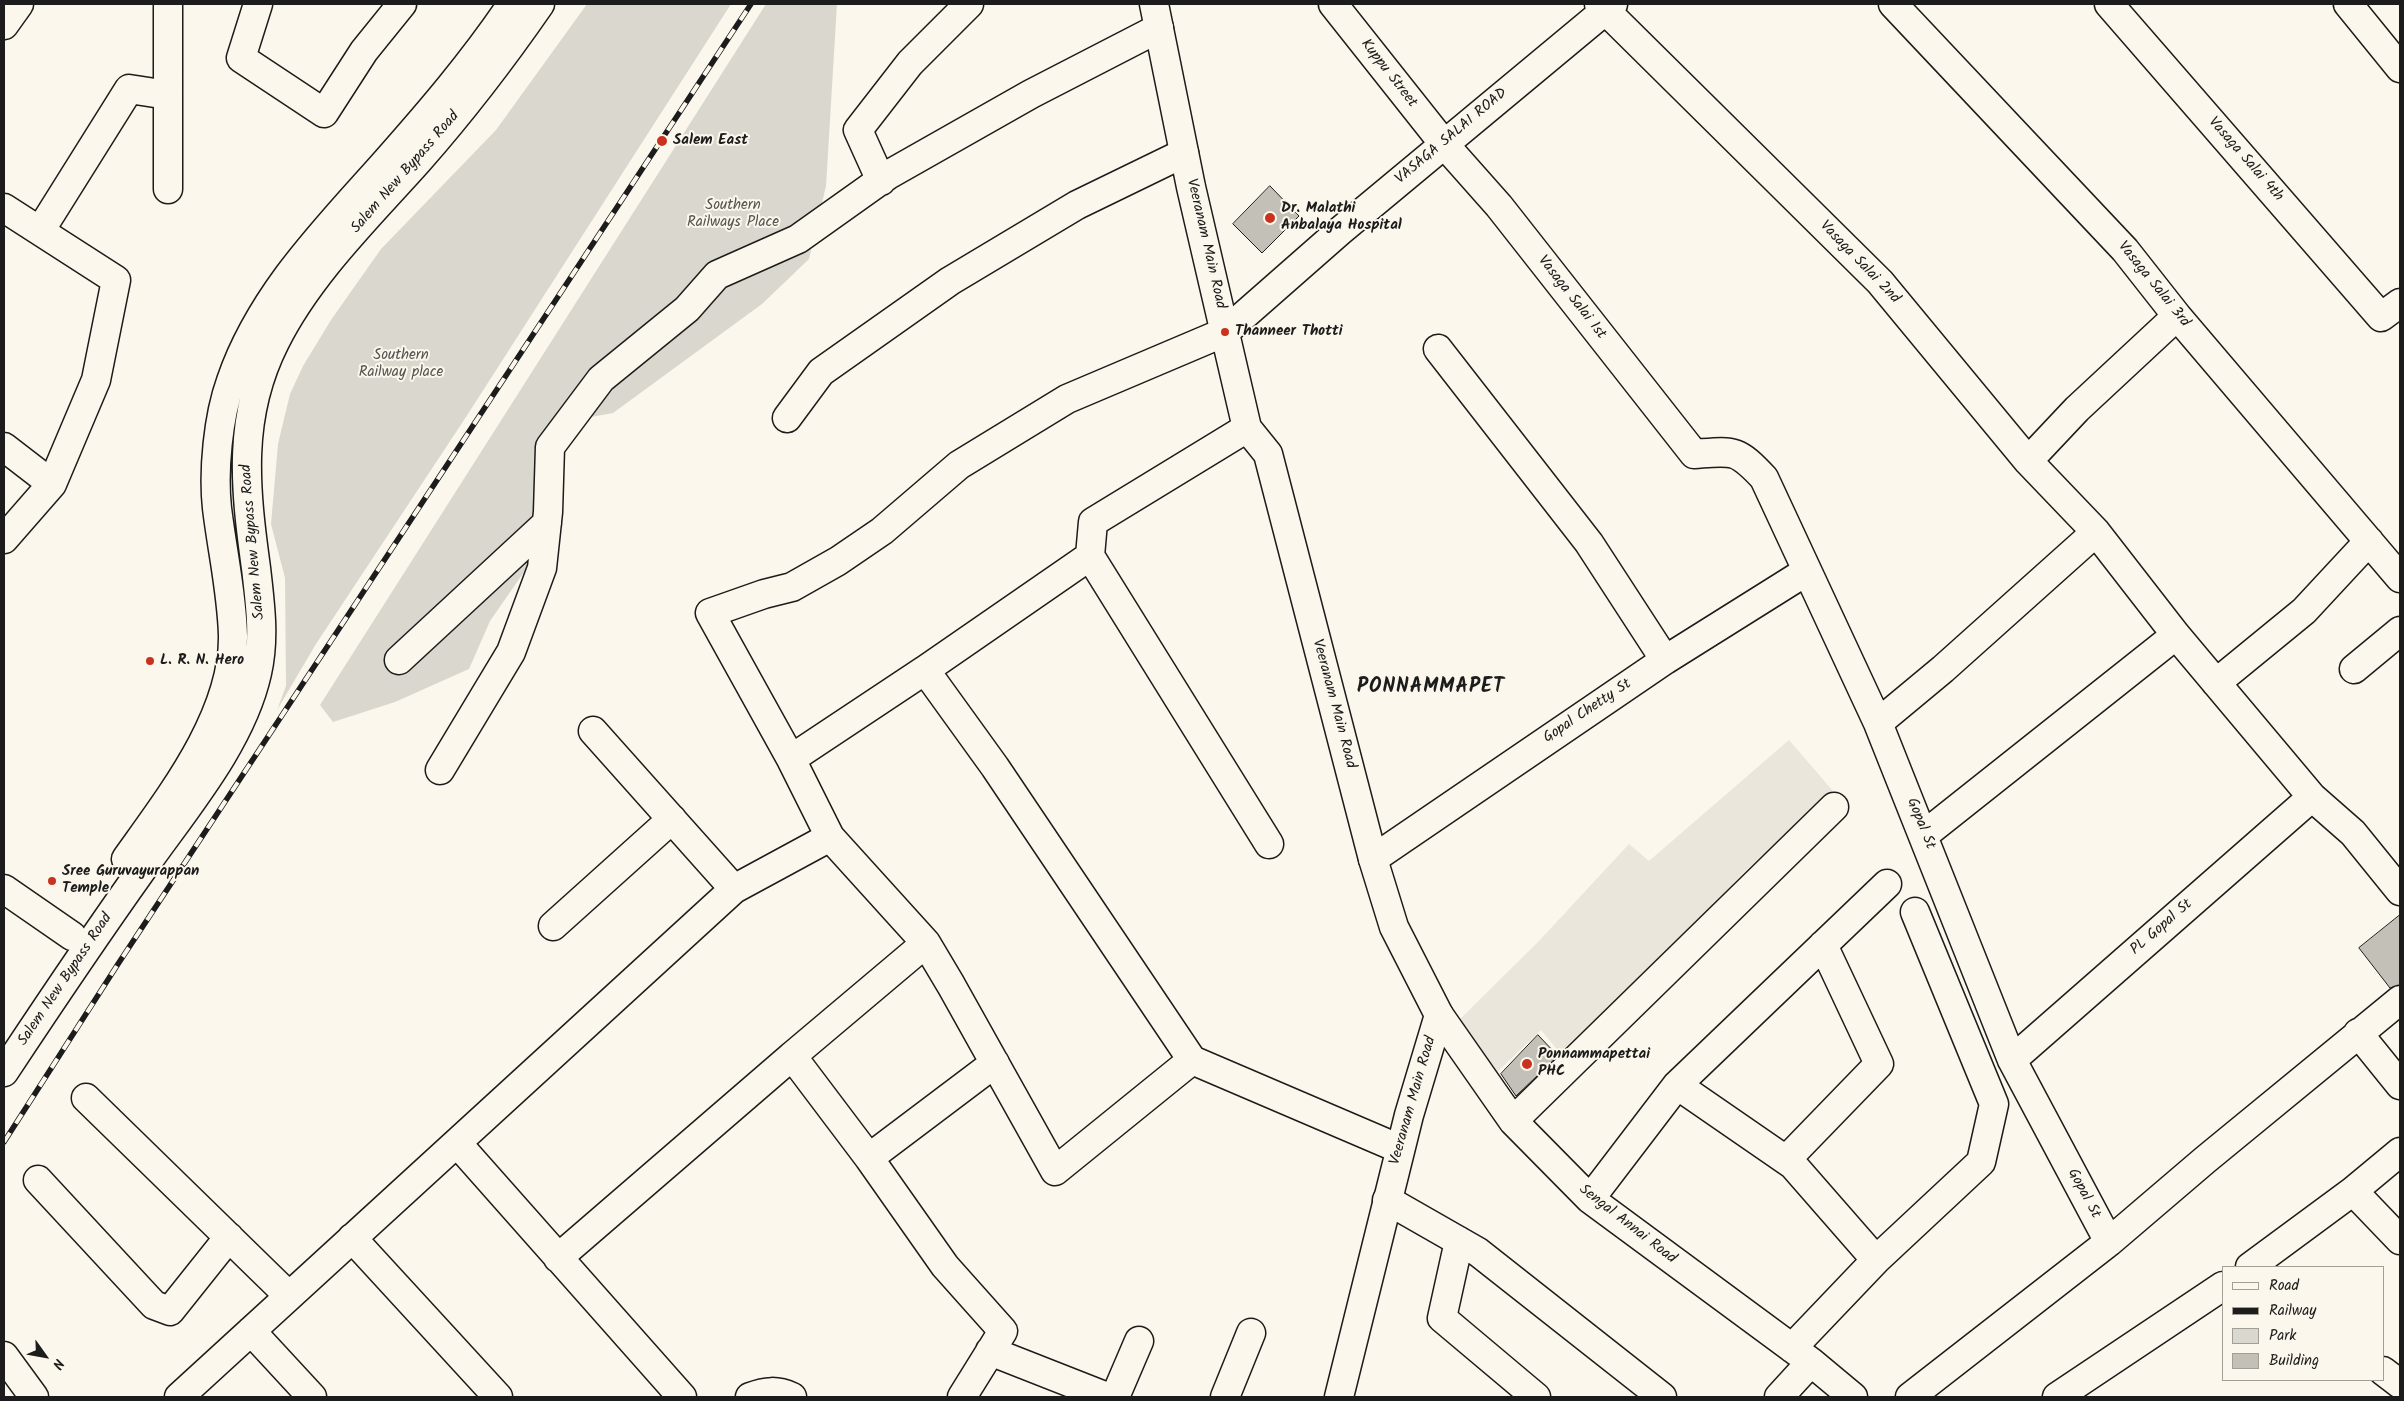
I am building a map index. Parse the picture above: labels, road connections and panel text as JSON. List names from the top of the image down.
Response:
{
  "streets": {
    "street": [
      "Kuppu Street",
      "VASAGA SALAI ROAD",
      "Vasaga Salai 4th",
      "Salem New Bypass Road",
      "Veeranam Main Road",
      "Vasaga Salai 2nd",
      "Vasaga Salai 3rd",
      "Vasaga Salai 1st",
      "Gopal Chetty St",
      "Gopal St",
      "PL Gopal St",
      "Sengal Annai Road"
    ]
  },
  "crossings": [
    ["Kuppu Street", "VASAGA SALAI ROAD"],
    ["Kuppu Street", "Vasaga Salai 1st"],
    ["VASAGA SALAI ROAD", "Veeranam Main Road"],
    ["VASAGA SALAI ROAD", "Vasaga Salai 2nd"],
    ["VASAGA SALAI ROAD", "Vasaga Salai 1st"],
    ["Veeranam Main Road", "Gopal Chetty St"],
    ["Veeranam Main Road", "Sengal Annai Road"],
    ["Vasaga Salai 2nd", "PL Gopal St"],
    ["Vasaga Salai 1st", "Gopal St"],
    ["Gopal Chetty St", "Gopal St"],
    ["Gopal St", "PL Gopal St"]
  ],
  "districts": ["PONNAMMAPET"],
  "parks": ["Southern Railways Place", "Southern Railway place"],
  "places": [
    "Salem East",
    "Dr. Malathi Anbalaya Hospital",
    "Thanneer Thotti",
    "L. R. N. Hero",
    "Sree Guruvayurappan Temple",
    "Ponnammapettai PHC"
  ],
  "legend": [
    "Road",
    "Railway",
    "Park",
    "Building"
  ],
  "north": "bottom right"
}
